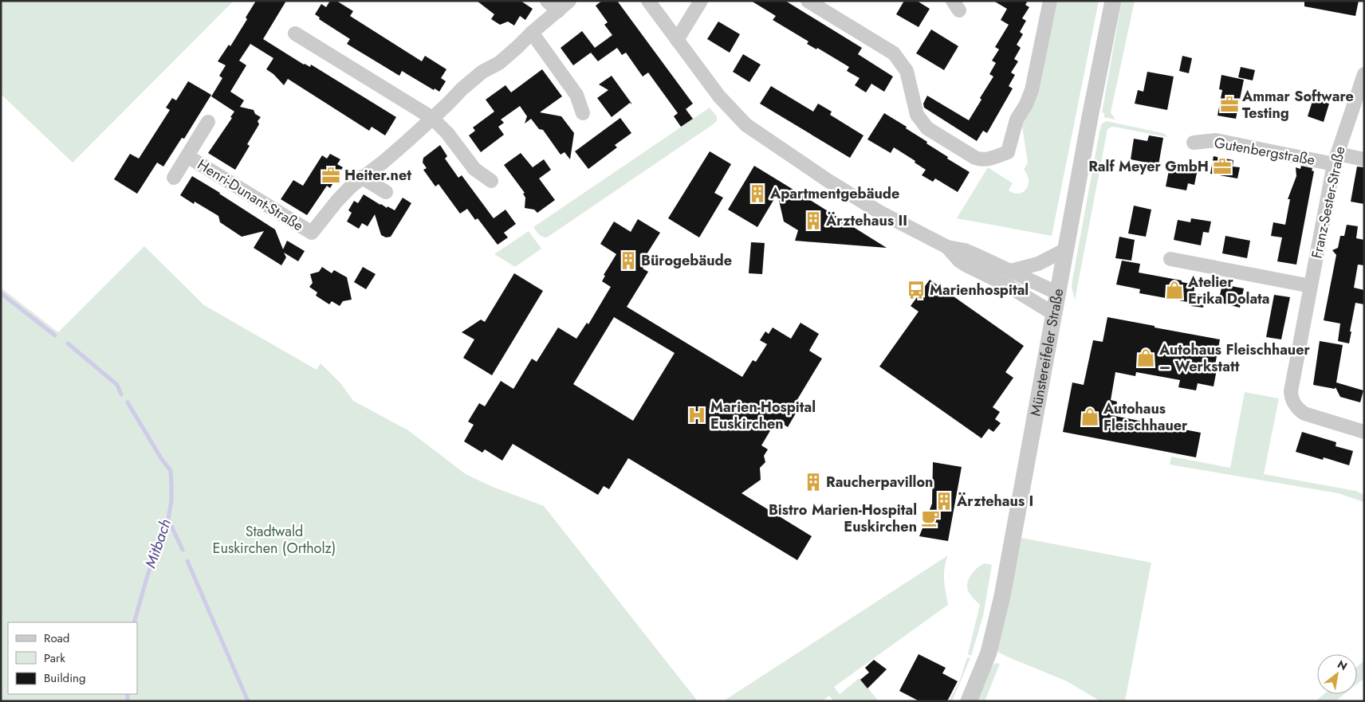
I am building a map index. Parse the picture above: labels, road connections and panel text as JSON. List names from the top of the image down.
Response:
{
  "streets": {
    "street": [
      "Gutenbergstraße",
      "Henri-Dunant-Straße",
      "Franz-Sester-Straße",
      "Münstereifeler Straße"
    ]
  },
  "crossings": [
    ["Gutenbergstraße", "Franz-Sester-Straße"]
  ],
  "water": ["Mitbach"],
  "parks": ["Stadtwald Euskirchen (Ortholz)"],
  "places": {
    "office": ["Ammar Software Testing", "Ralf Meyer GmbH", "Heiter.net"],
    "building": [
      "Apartmentgebäude",
      "Ärztehaus II",
      "Bürogebäude",
      "Raucherpavillon",
      "Ärztehaus I"
    ],
    "bus stop": ["Marienhospital"],
    "shop": ["Atelier Erika Dolata", "Autohaus Fleischhauer – Werkstatt", "Autohaus Fleischhauer"],
    "hospital": ["Marien-Hospital Euskirchen"],
    "cafe": ["Bistro Marien-Hospital Euskirchen"]
  },
  "legend": ["Road", "Park", "Building"],
  "north": "top right"
}
